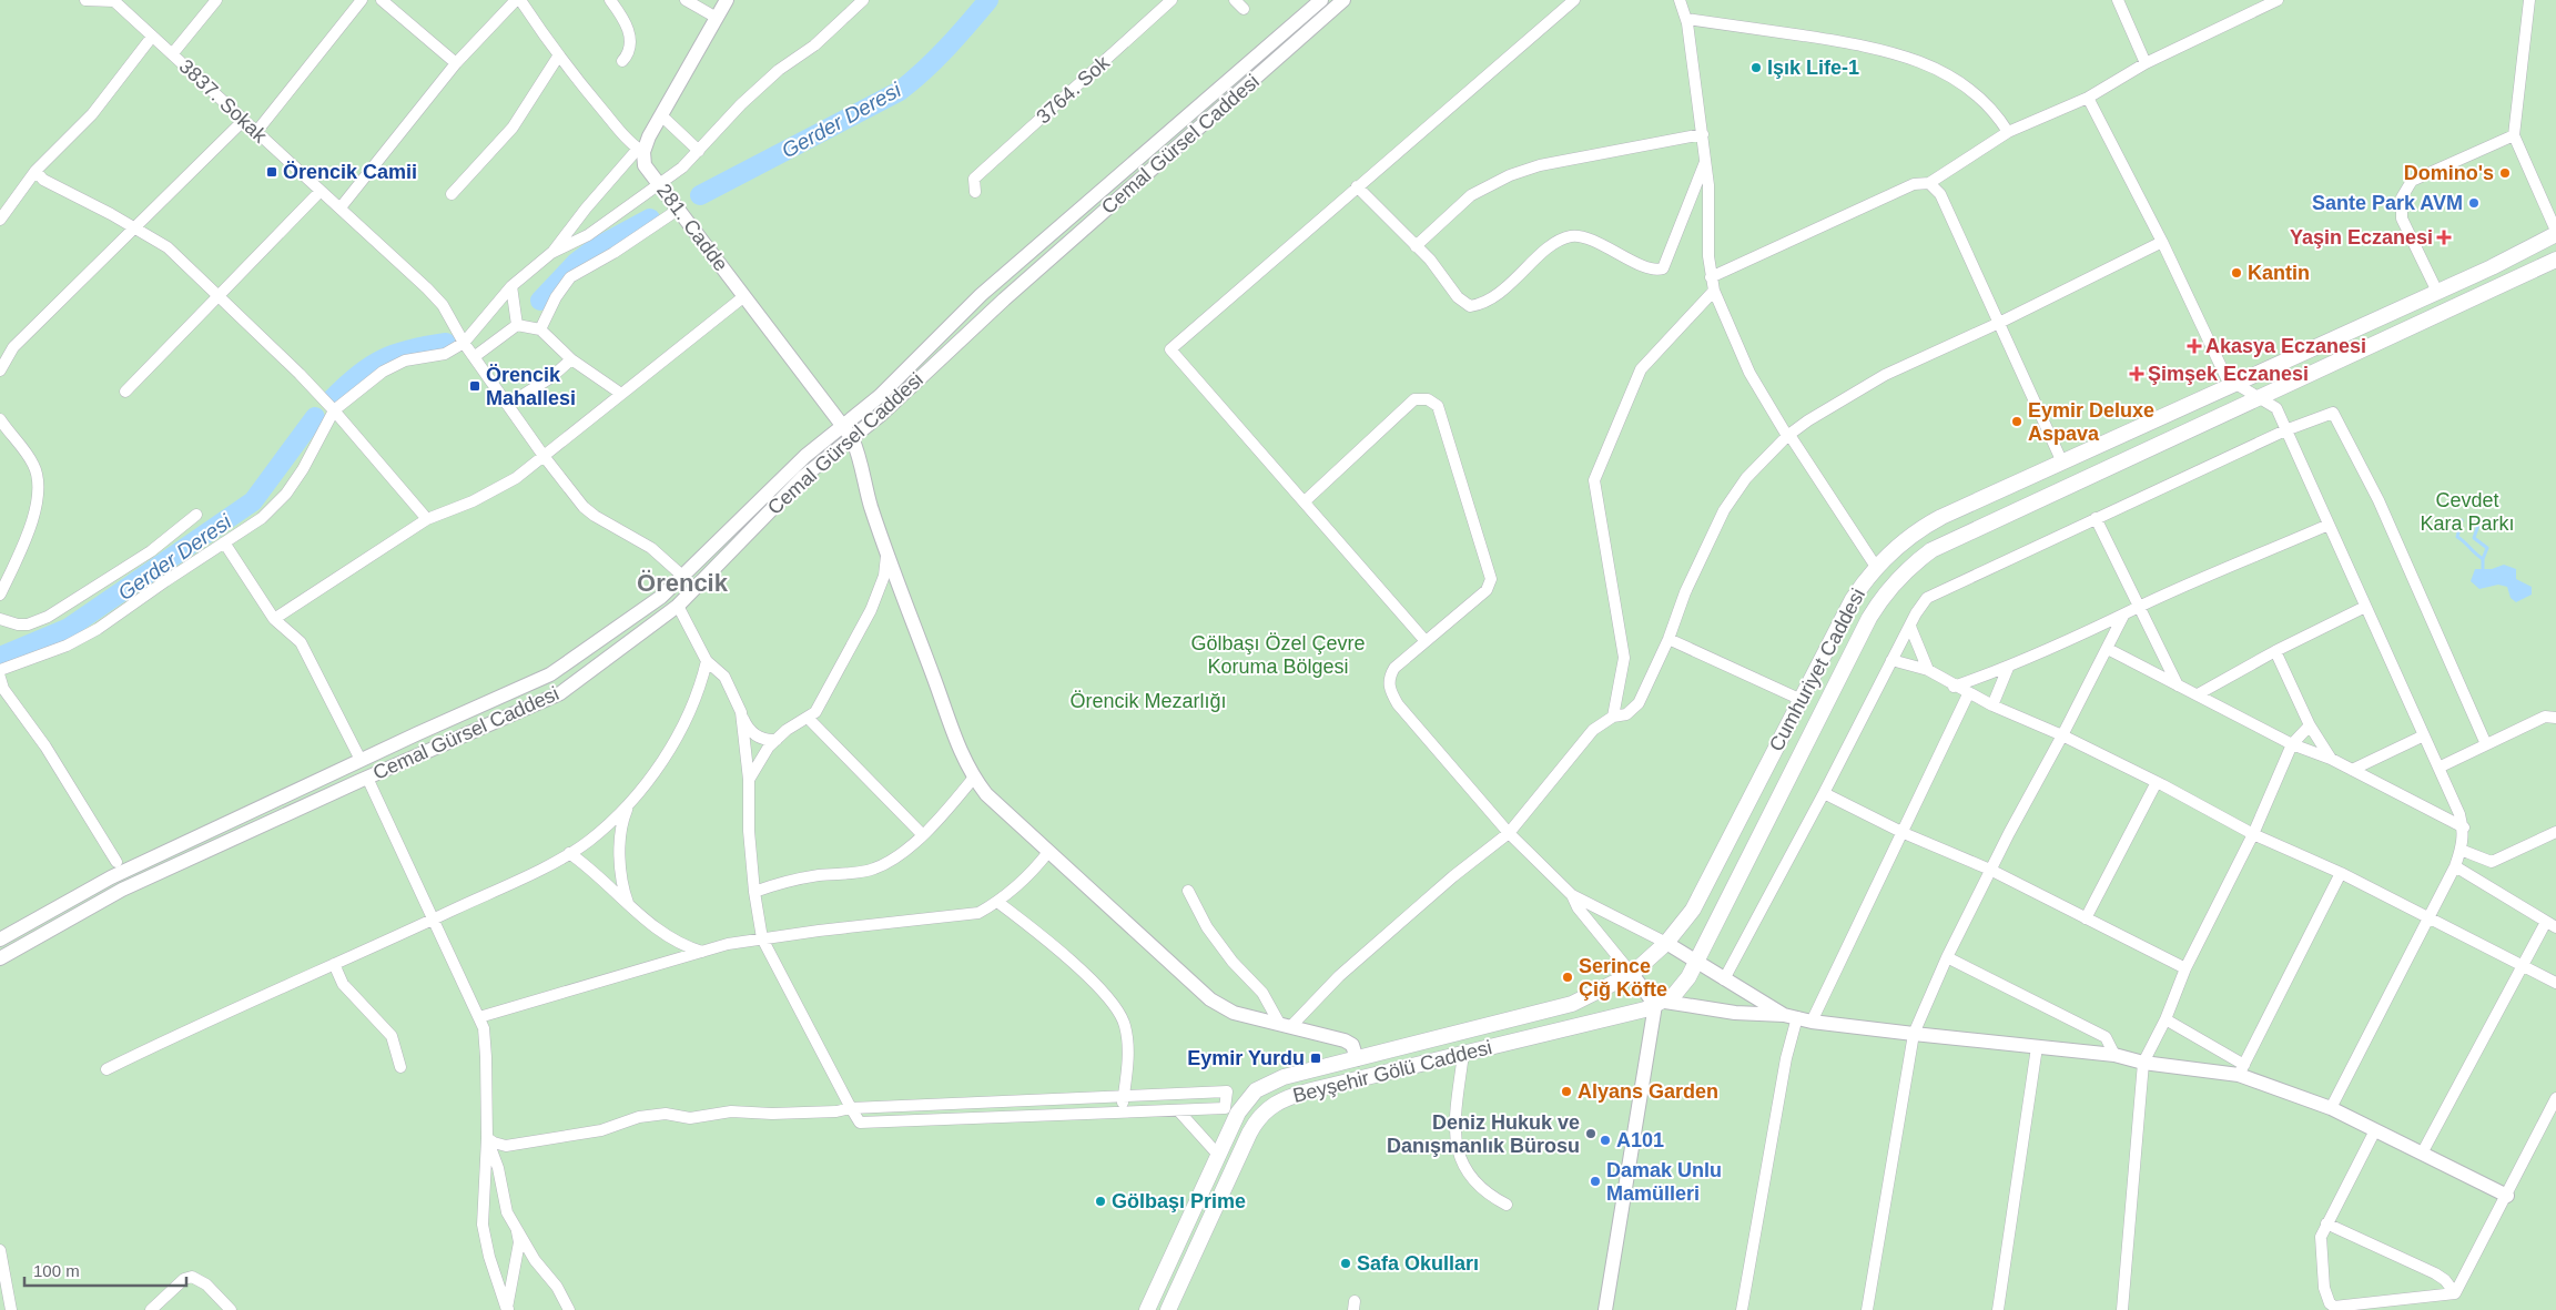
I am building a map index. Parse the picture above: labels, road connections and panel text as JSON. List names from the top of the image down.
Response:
{
  "streets": {
    "main road": ["Cumhuriyet Caddesi", "Beyşehir Gölü Caddesi"],
    "street": [
      "3764. Sok",
      "3837. Sokak",
      "Cemal Gürsel Caddesi",
      "281. Cadde"
    ]
  },
  "crossings": [
    ["3837. Sokak", "Cemal Gürsel Caddesi"],
    ["Cemal Gürsel Caddesi", "281. Cadde"]
  ],
  "districts": ["Örencik"],
  "water": ["Gerder Deresi"],
  "parks": ["Cevdet Kara Parkı", "Gölbaşı Özel Çevre Koruma Bölgesi", "Örencik Mezarlığı"],
  "places": {
    "other": [
      "Işık Life-1",
      "Domino's",
      "Sante Park AVM",
      "Kantin",
      "Eymir Deluxe Aspava",
      "Serince Çiğ Köfte",
      "Alyans Garden",
      "Deniz Hukuk ve Danışmanlık Bürosu",
      "A101",
      "Damak Unlu Mamülleri",
      "Gölbaşı Prime",
      "Safa Okulları"
    ],
    "transit": ["Örencik Camii", "Örencik Mahallesi", "Eymir Yurdu"],
    "health": ["Yaşin Eczanesi", "Akasya Eczanesi", "Şimşek Eczanesi"]
  },
  "scale_bar": "100 m"
}
